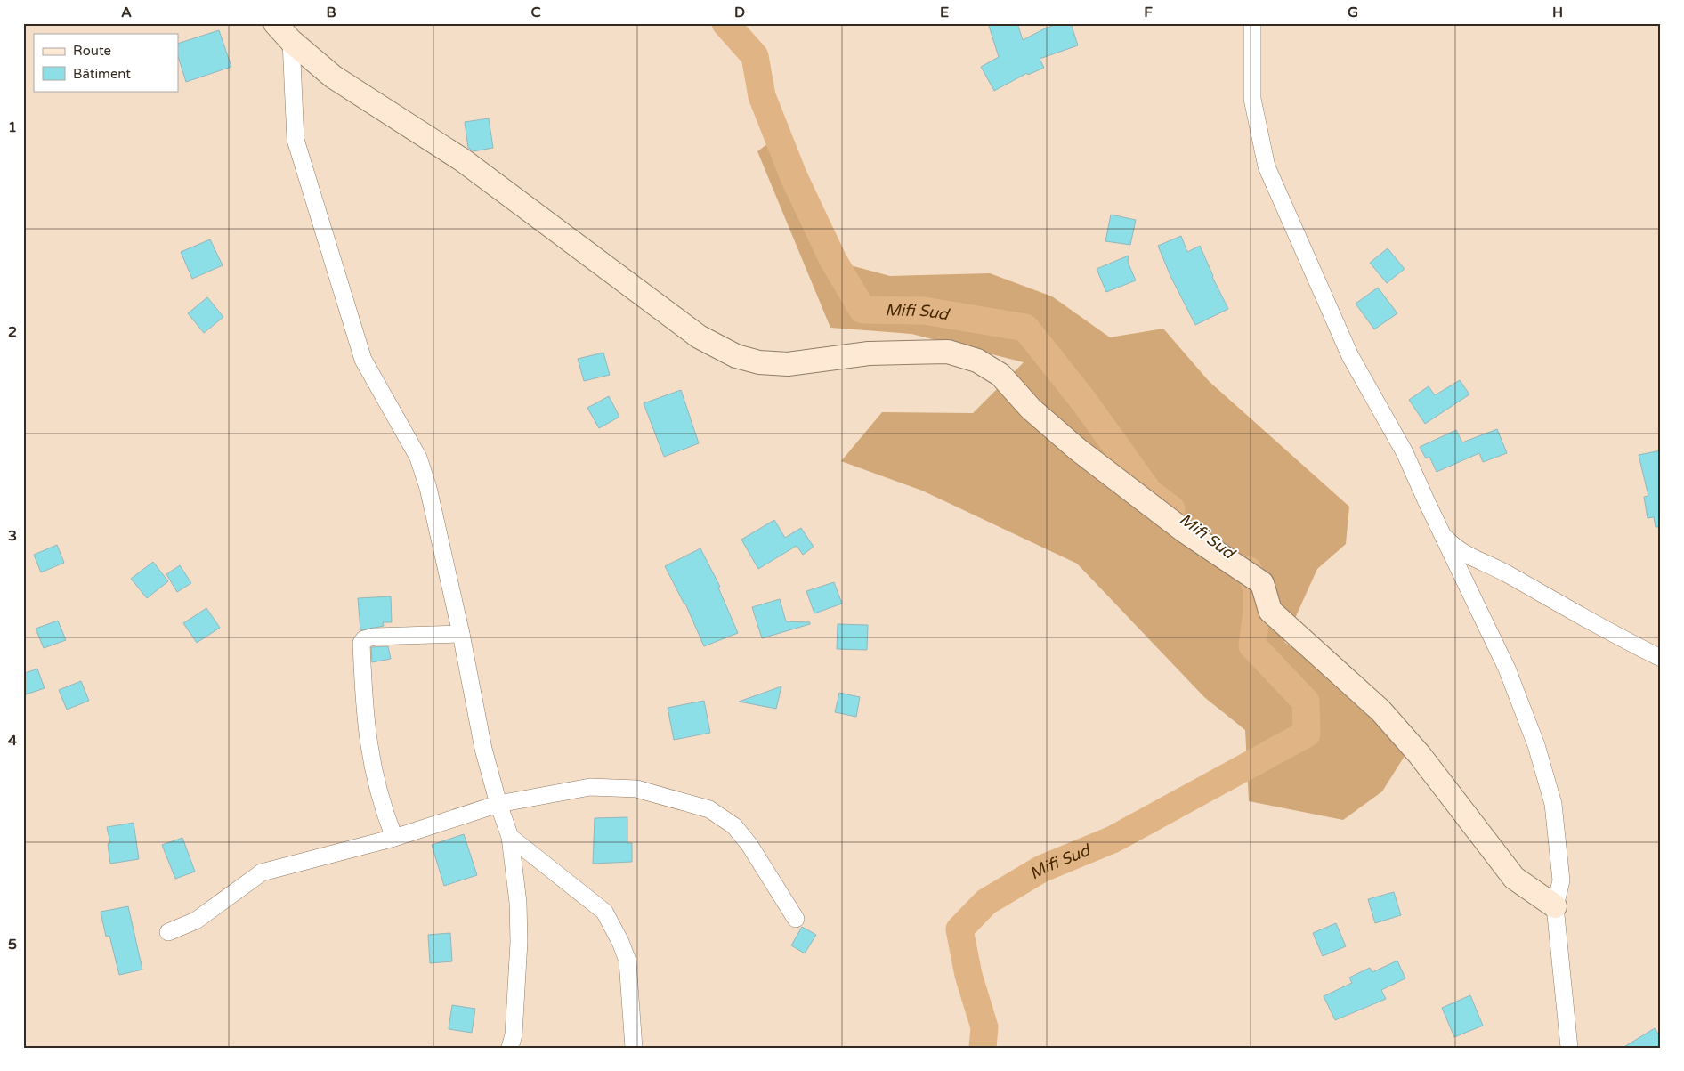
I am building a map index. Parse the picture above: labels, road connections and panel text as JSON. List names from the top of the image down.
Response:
{
  "water": ["Mifi Sud"],
  "legend": ["Route", "Bâtiment"],
  "grid": {
    "columns": [
      "A",
      "B",
      "C",
      "D",
      "E",
      "F",
      "G",
      "H"
    ],
    "rows": [
      "1",
      "2",
      "3",
      "4",
      "5"
    ]
  }
}
